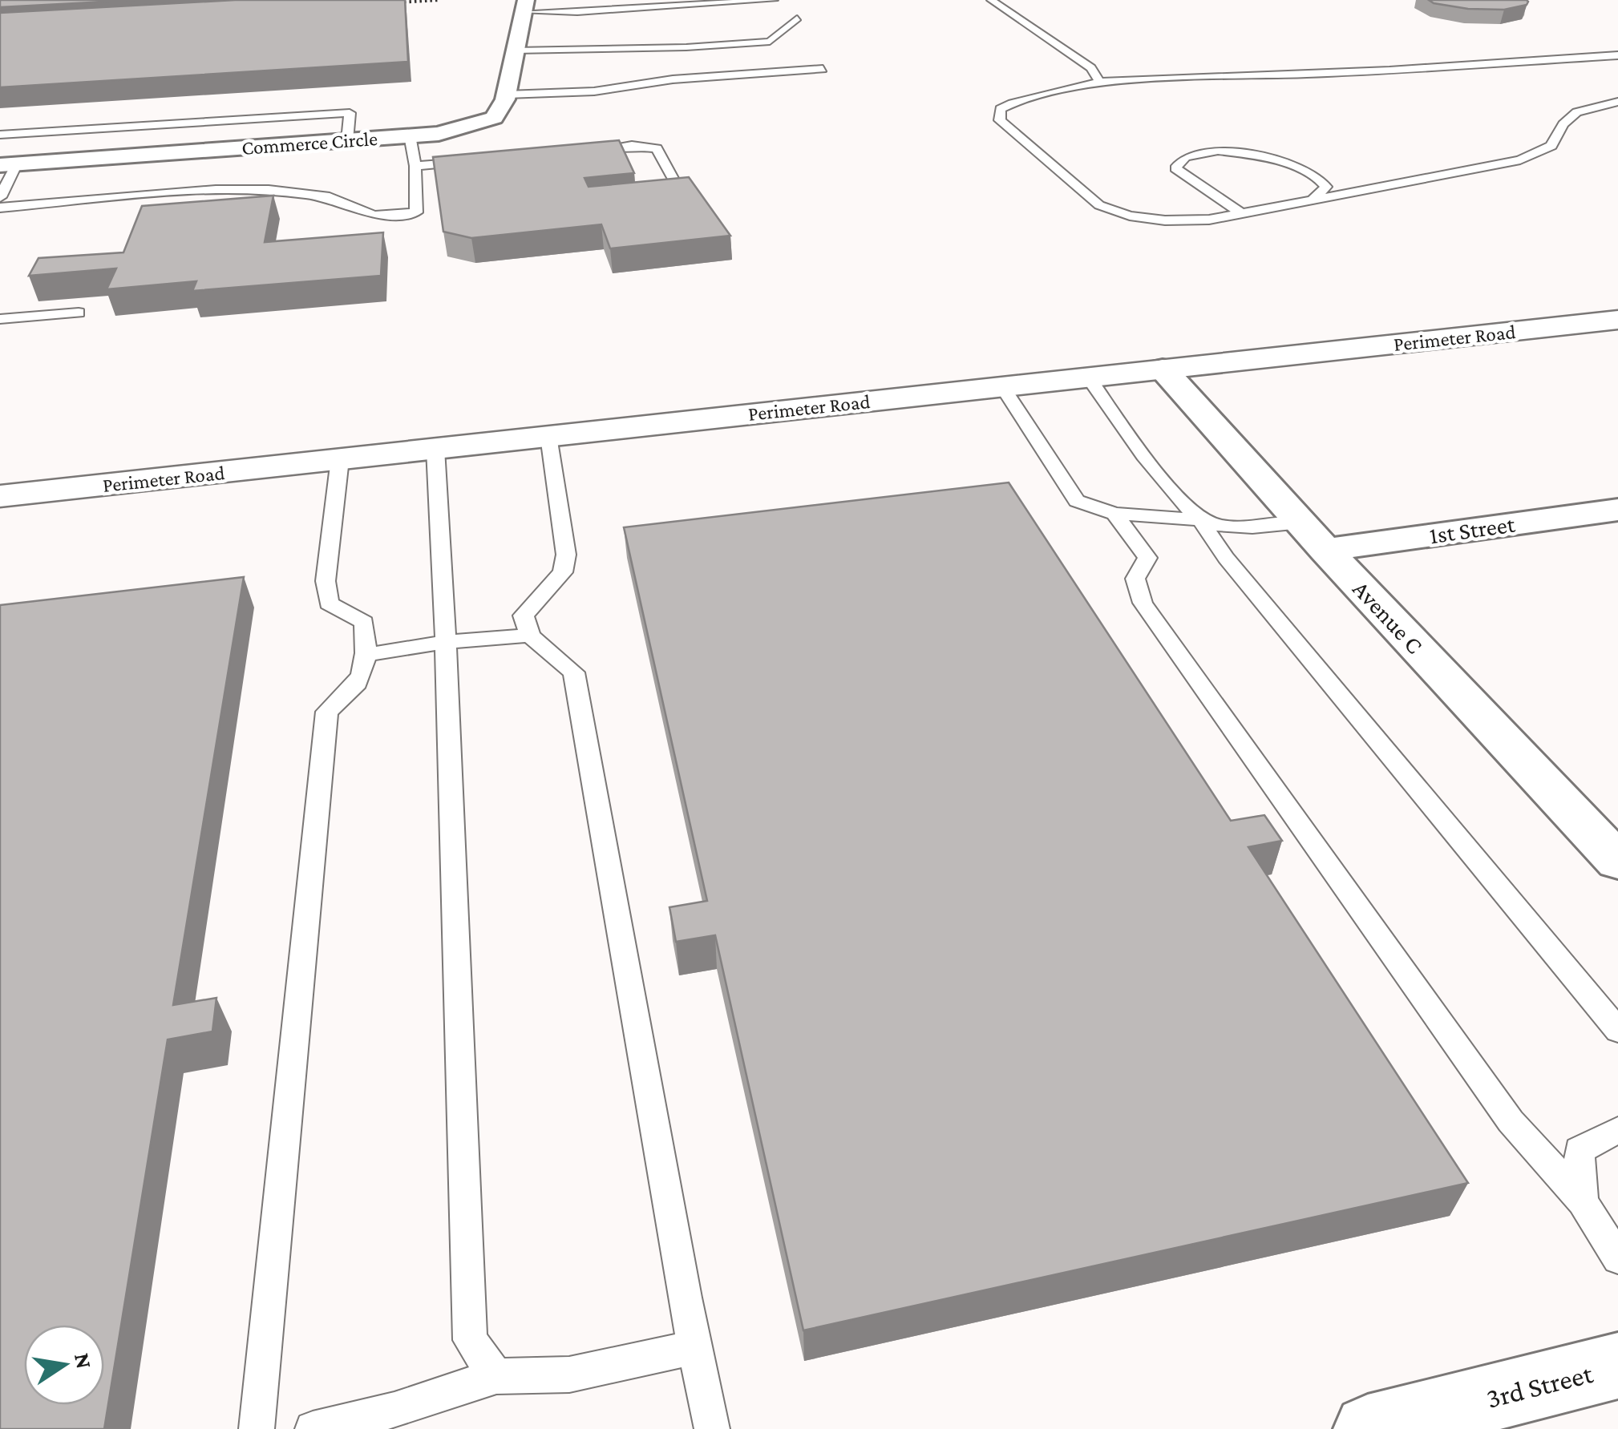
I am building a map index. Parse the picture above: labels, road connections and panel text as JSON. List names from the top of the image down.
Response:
{
  "streets": {
    "street": [
      "Commerce Circle",
      "Perimeter Road",
      "1st Street",
      "Avenue C",
      "3rd Street"
    ]
  },
  "crossings": [
    ["Perimeter Road", "Avenue C"],
    ["1st Street", "Avenue C"]
  ],
  "north": "right"
}
